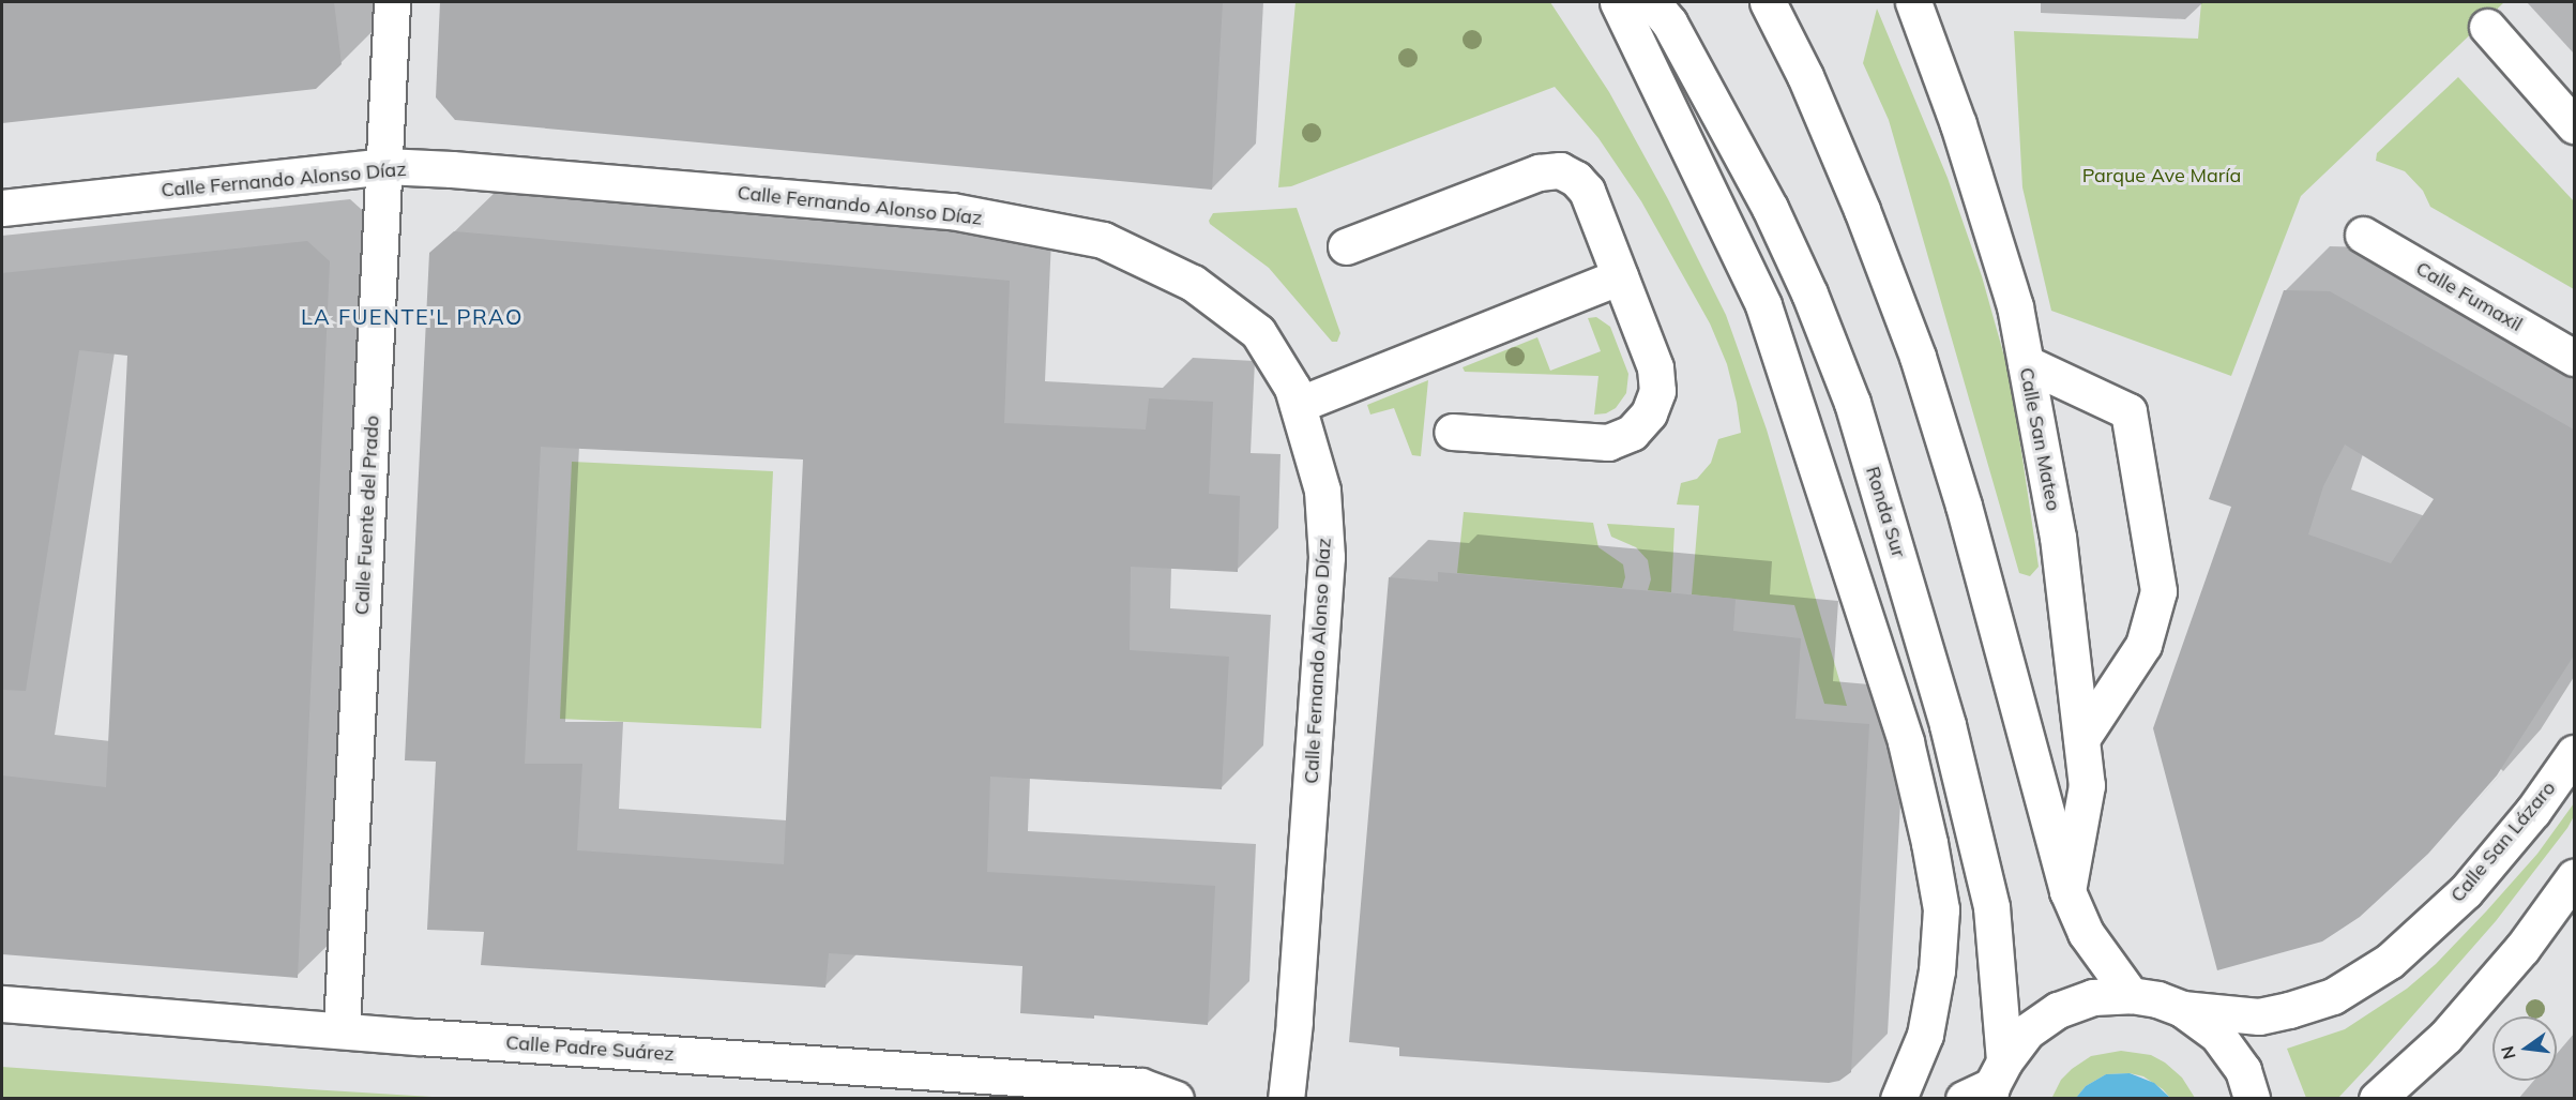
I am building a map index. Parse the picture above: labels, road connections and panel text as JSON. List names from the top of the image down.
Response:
{
  "streets": {
    "main road": [
      "Calle Fernando Alonso Díaz",
      "Calle Fumaxil",
      "Calle San Mateo",
      "Ronda Sur",
      "Calle Fuente del Prado",
      "Calle San Lázaro",
      "Calle Padre Suárez"
    ]
  },
  "crossings": [
    ["Calle Fernando Alonso Díaz", "Calle Fuente del Prado"],
    ["Calle Fuente del Prado", "Calle Padre Suárez"]
  ],
  "districts": ["LA FUENTE'L PRAO"],
  "parks": ["Parque Ave María"],
  "north": "left"
}
